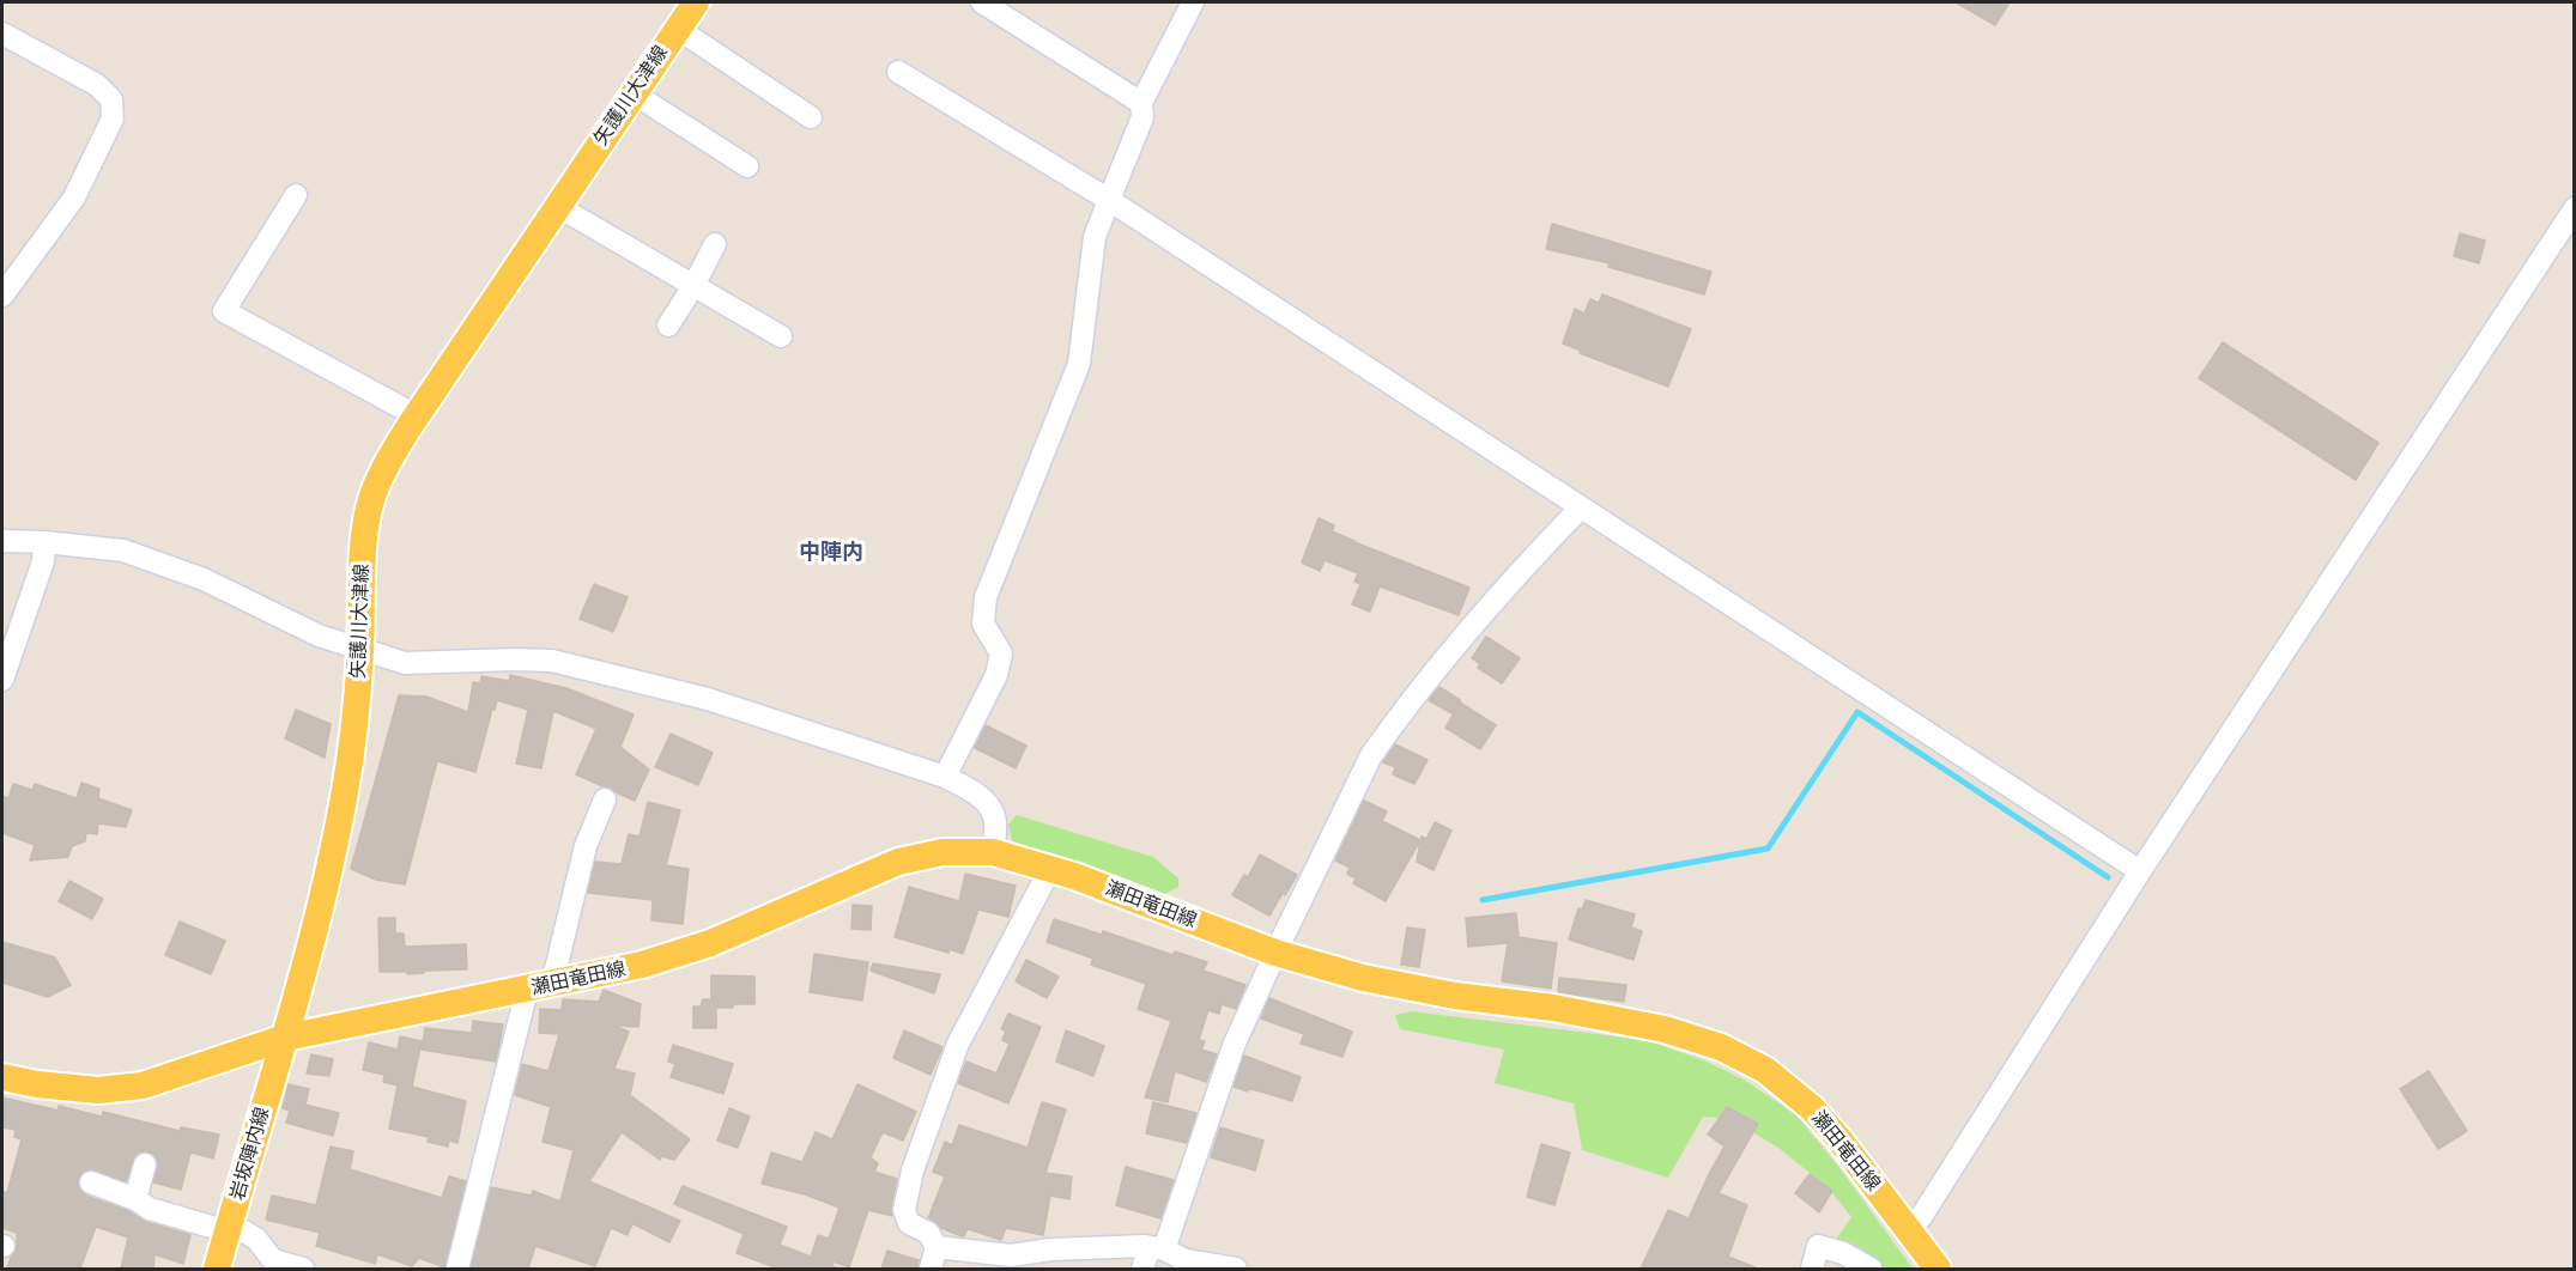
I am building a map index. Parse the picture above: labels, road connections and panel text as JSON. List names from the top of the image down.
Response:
{
  "streets": {
    "main road": ["矢護川大津線", "瀬田竜田線", "岩坂陣内線"]
  },
  "crossings": [
    ["矢護川大津線", "瀬田竜田線"],
    ["矢護川大津線", "岩坂陣内線"],
    ["瀬田竜田線", "岩坂陣内線"]
  ],
  "districts": ["中陣内"]
}
